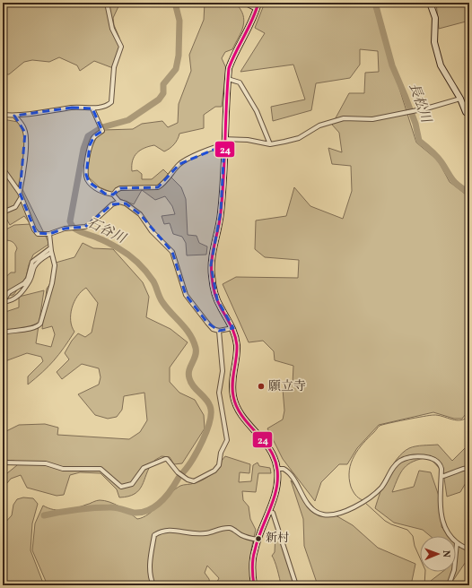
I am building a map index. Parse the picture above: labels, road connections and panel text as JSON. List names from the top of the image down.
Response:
{
  "water": ["長松川", "石谷川"],
  "places": ["願立寺", "新村"],
  "lines": ["transit line 24"],
  "north": "right"
}
